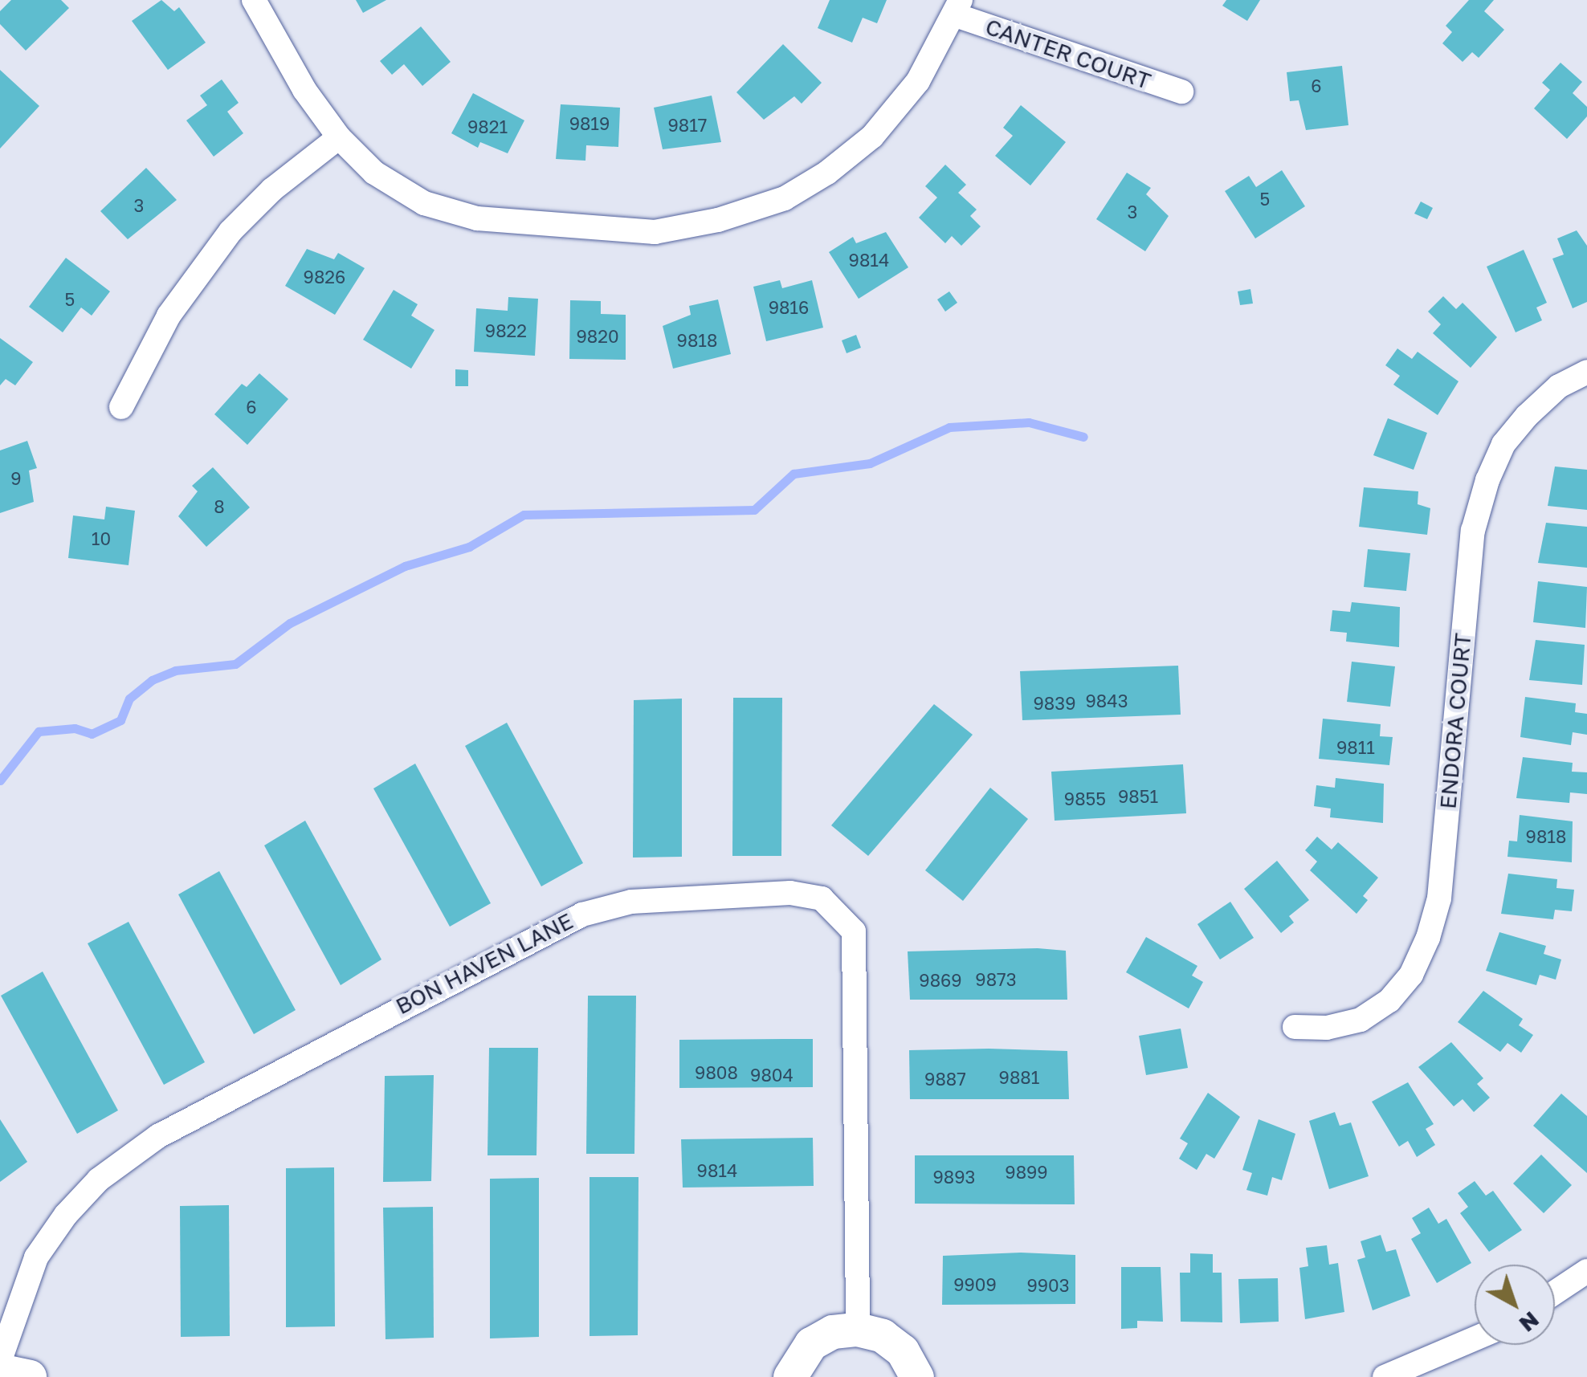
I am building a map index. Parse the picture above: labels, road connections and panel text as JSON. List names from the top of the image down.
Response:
{
  "streets": {
    "street": ["CANTER COURT", "ENDORA COURT", "BON HAVEN LANE"]
  },
  "house_numbers": [
    "6",
    "9819",
    "9817",
    "9821",
    "5",
    "3",
    "3",
    "9814",
    "9826",
    "5",
    "9816",
    "9822",
    "9820",
    "9818",
    "6",
    "9",
    "8",
    "10",
    "9843",
    "9839",
    "9811",
    "9851",
    "9855",
    "9818",
    "9873",
    "9869",
    "9808",
    "9804",
    "9881",
    "9887",
    "9814",
    "9899",
    "9893",
    "9909",
    "9903"
  ],
  "north": "bottom right"
}
